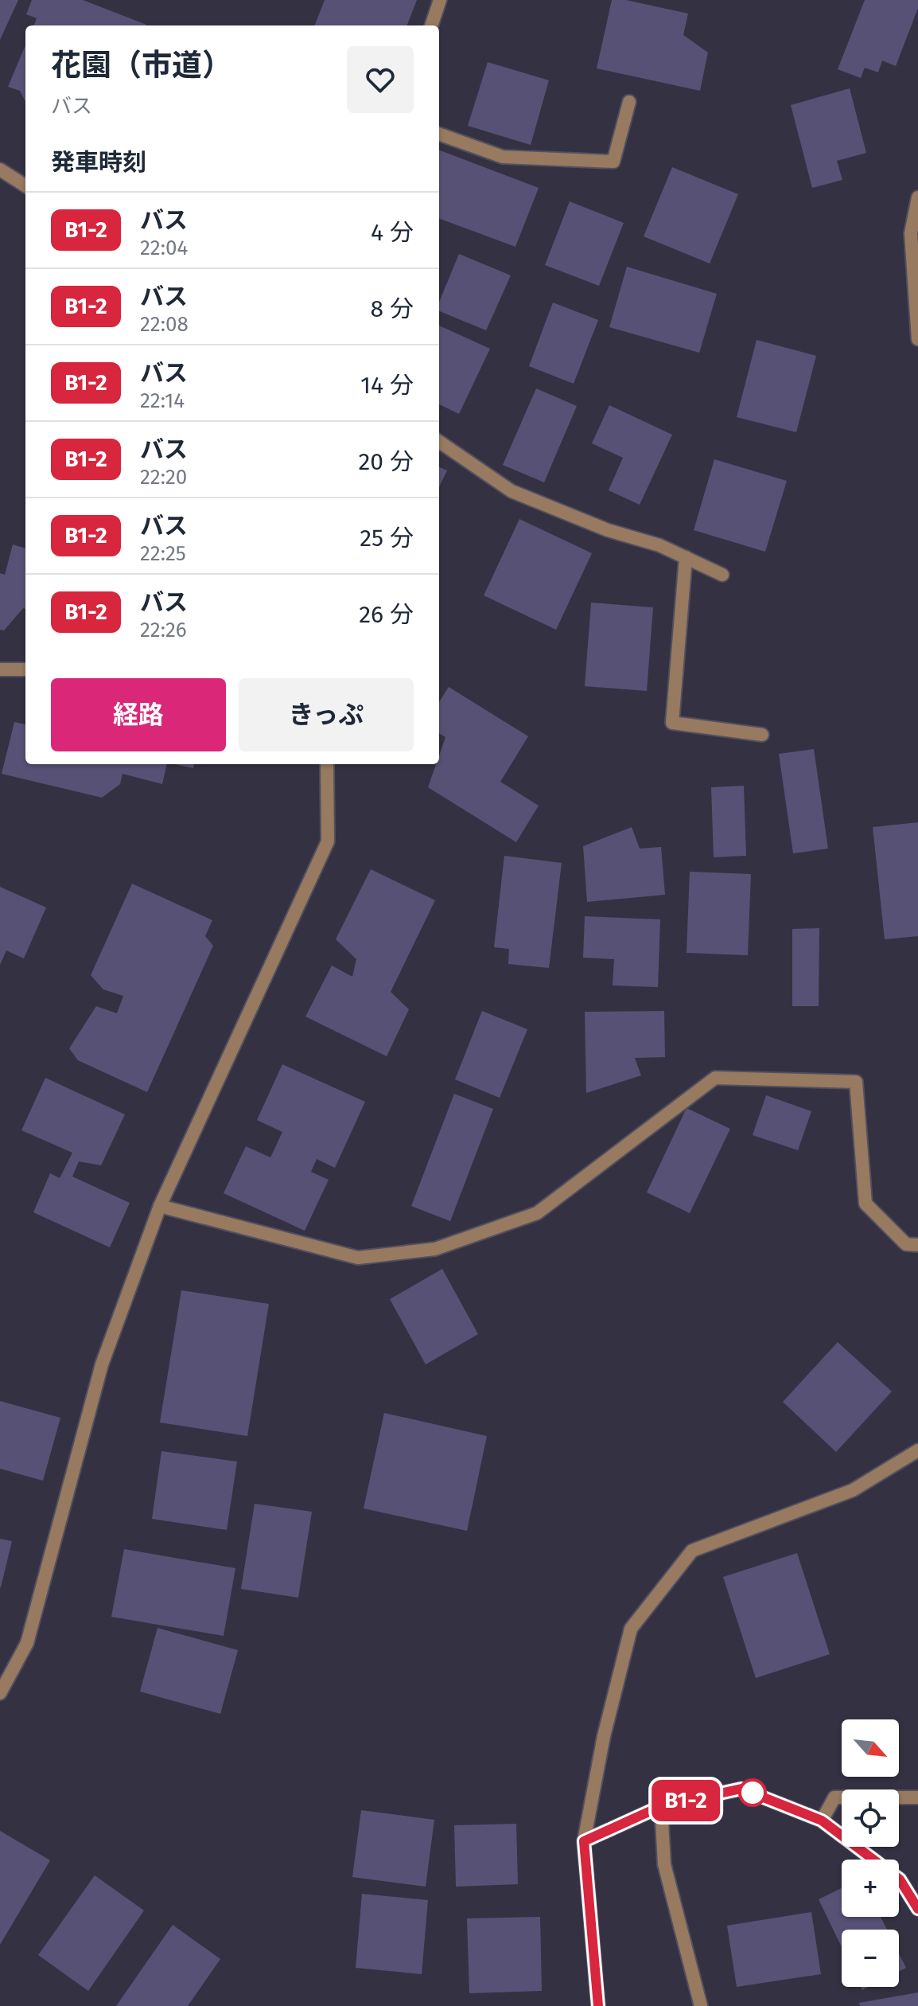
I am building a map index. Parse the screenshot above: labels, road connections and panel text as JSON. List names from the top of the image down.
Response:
{
  "lines": ["bus line B1-2"],
  "north": "bottom right",
  "page": {
    "on_map": "B1-2",
    "heading": [
      ["花園（市道）", "バス"],
      "発車時刻"
    ],
    "list": [
      {
        "mark": "B1-2",
        "name": "バス",
        "note": "22:04",
        "value": "4 分"
      },
      {
        "mark": "B1-2",
        "name": "バス",
        "note": "22:08",
        "value": "8 分"
      },
      {
        "mark": "B1-2",
        "name": "バス",
        "note": "22:14",
        "value": "14 分"
      },
      {
        "mark": "B1-2",
        "name": "バス",
        "note": "22:20",
        "value": "20 分"
      },
      {
        "mark": "B1-2",
        "name": "バス",
        "note": "22:25",
        "value": "25 分"
      },
      {
        "mark": "B1-2",
        "name": "バス",
        "note": "22:26",
        "value": "26 分"
      }
    ],
    "buttons": ["経路", "きっぷ"],
    "map_buttons": ["+", "−"]
  }
}
